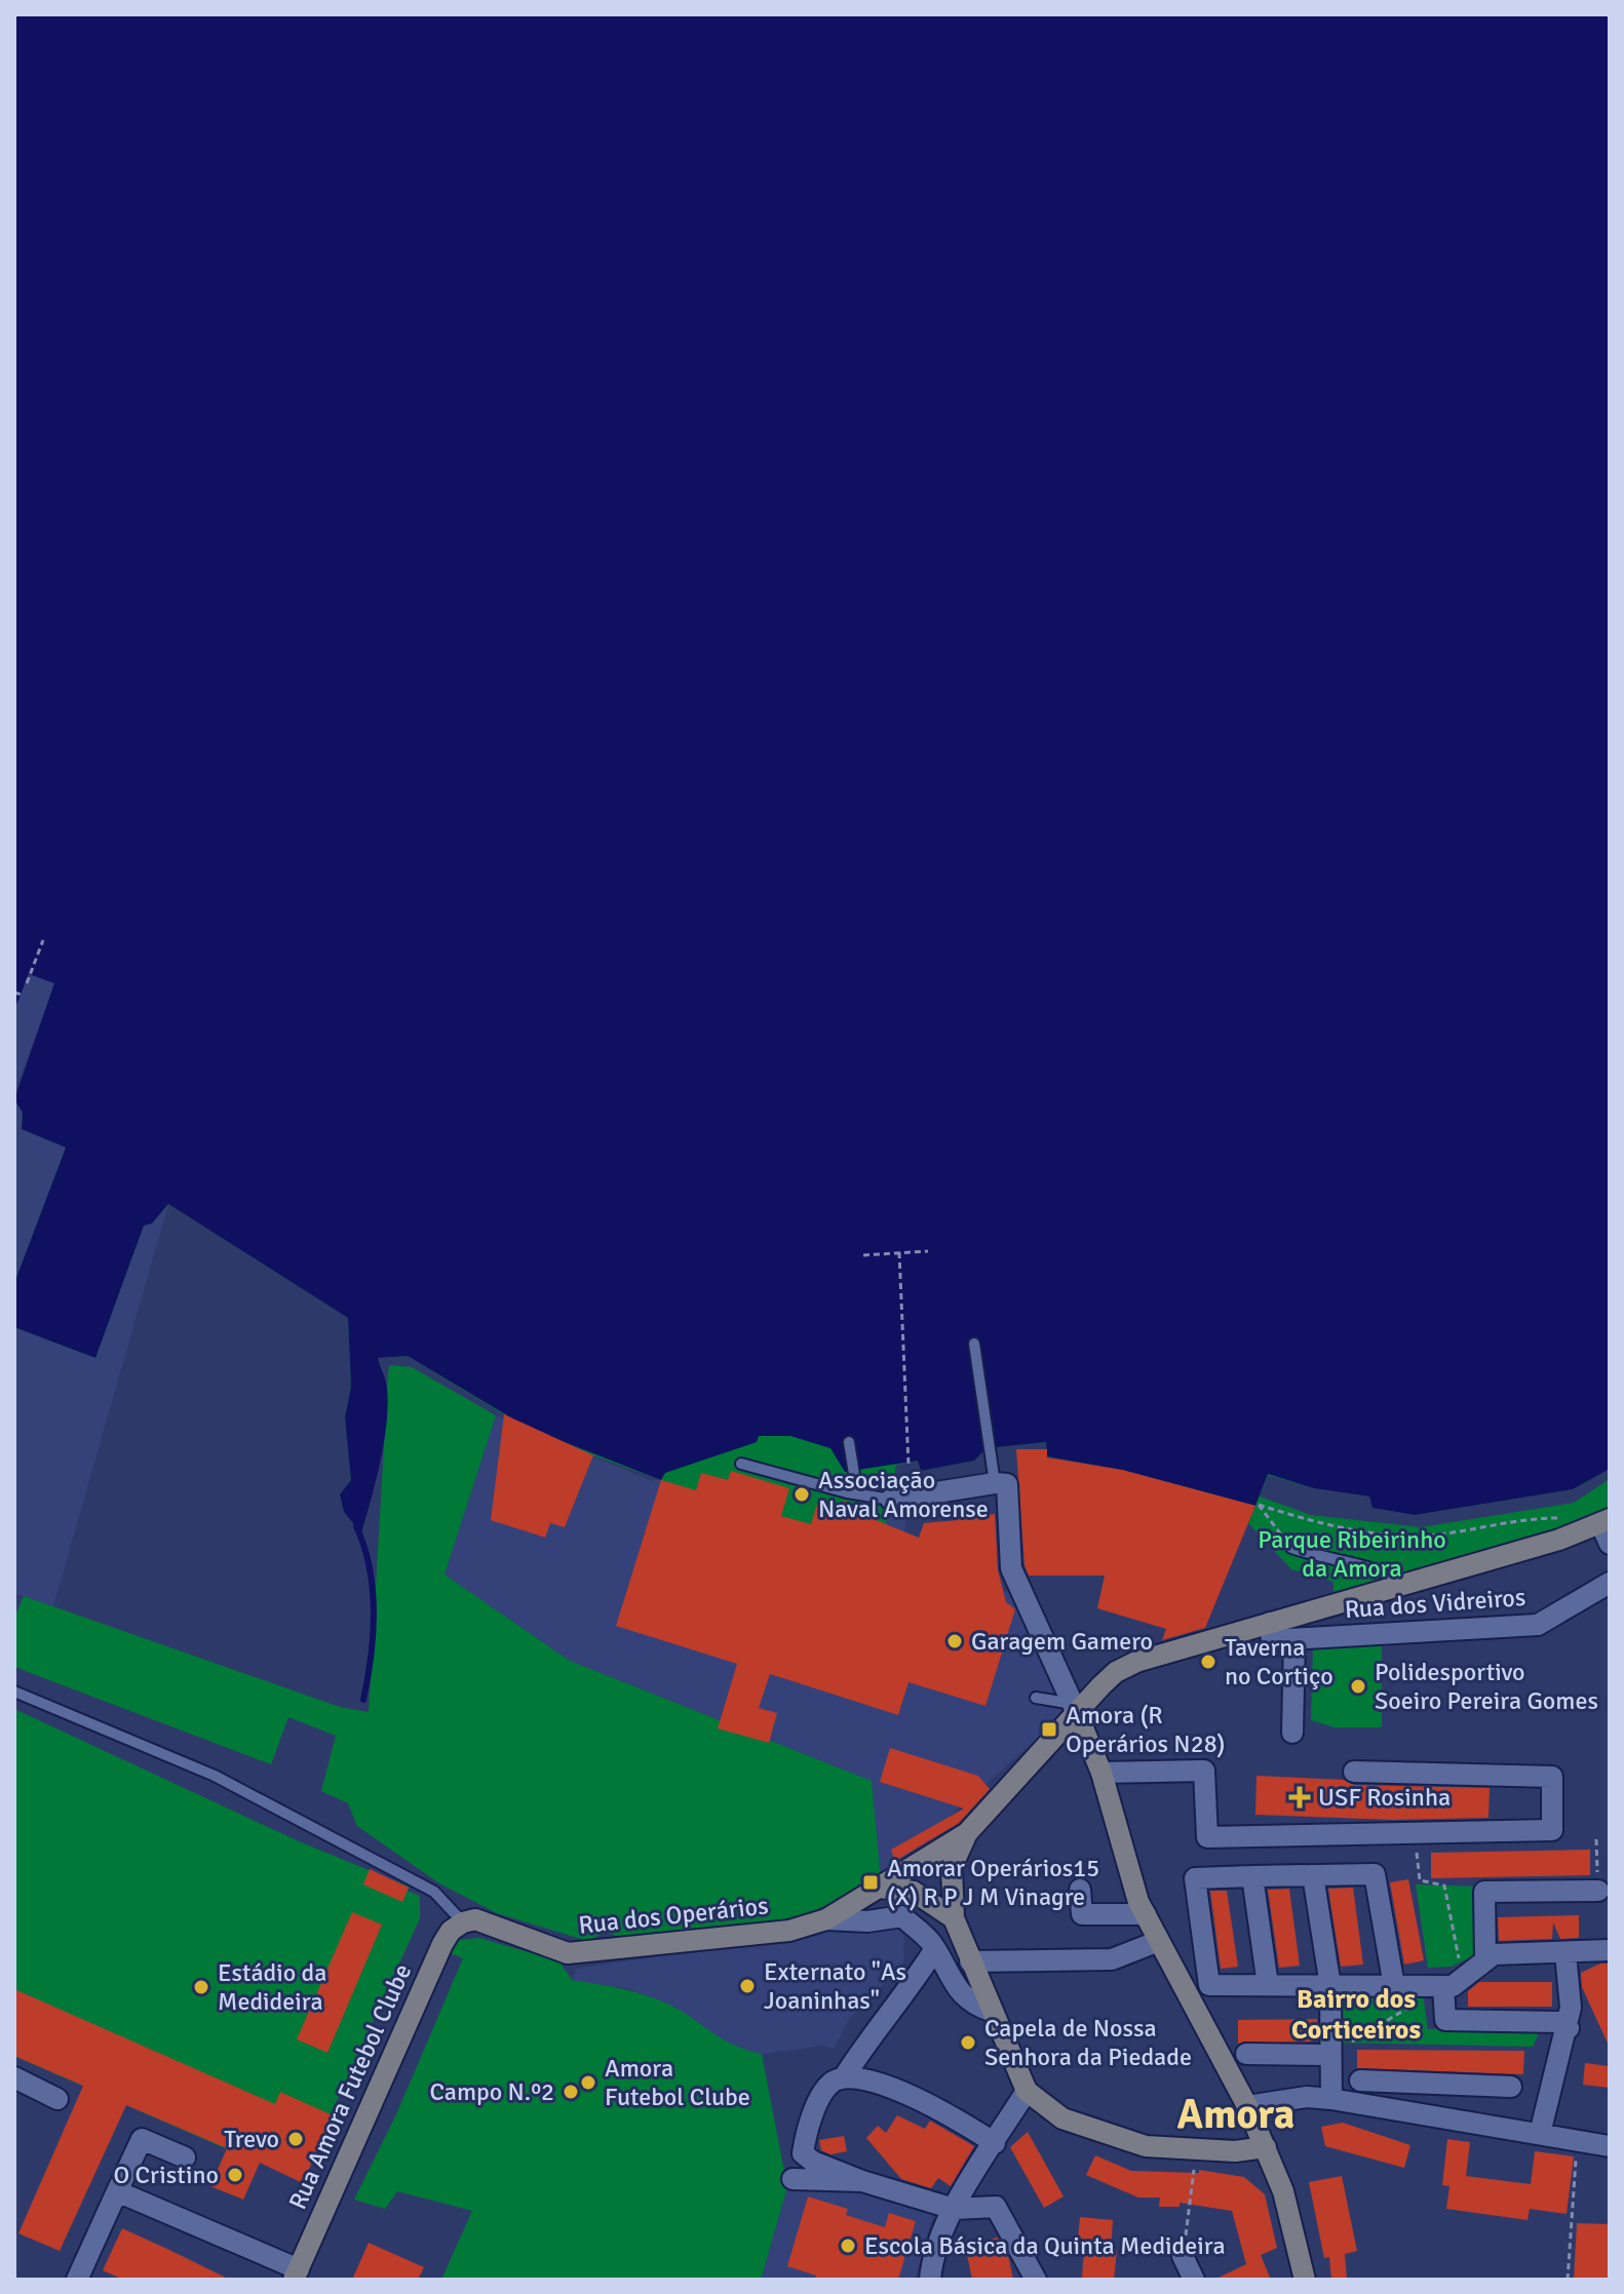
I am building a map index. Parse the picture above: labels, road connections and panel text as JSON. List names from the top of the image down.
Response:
{
  "streets": {
    "street": ["Rua dos Vidreiros", "Rua dos Operários", "Rua Amora Futebol Clube"]
  },
  "crossings": [
    ["Rua dos Operários", "Rua Amora Futebol Clube"]
  ],
  "districts": ["Bairro dos Corticeiros", "Amora"],
  "parks": ["Parque Ribeirinho da Amora"],
  "places": {
    "other": [
      "Associação Naval Amorense",
      "Garagem Gamero",
      "Taverna no Cortiço",
      "Polidesportivo Soeiro Pereira Gomes",
      "Externato \"As Joaninhas\"",
      "Estádio da Medideira",
      "Capela de Nossa Senhora da Piedade",
      "Amora Futebol Clube",
      "Campo N.º2",
      "Trevo",
      "O Cristino",
      "Escola Básica da Quinta Medideira"
    ],
    "transit": ["Amora (R Operários N28)", "Amorar Operários15 (X) R P J M Vinagre"],
    "health": ["USF Rosinha"]
  }
}
